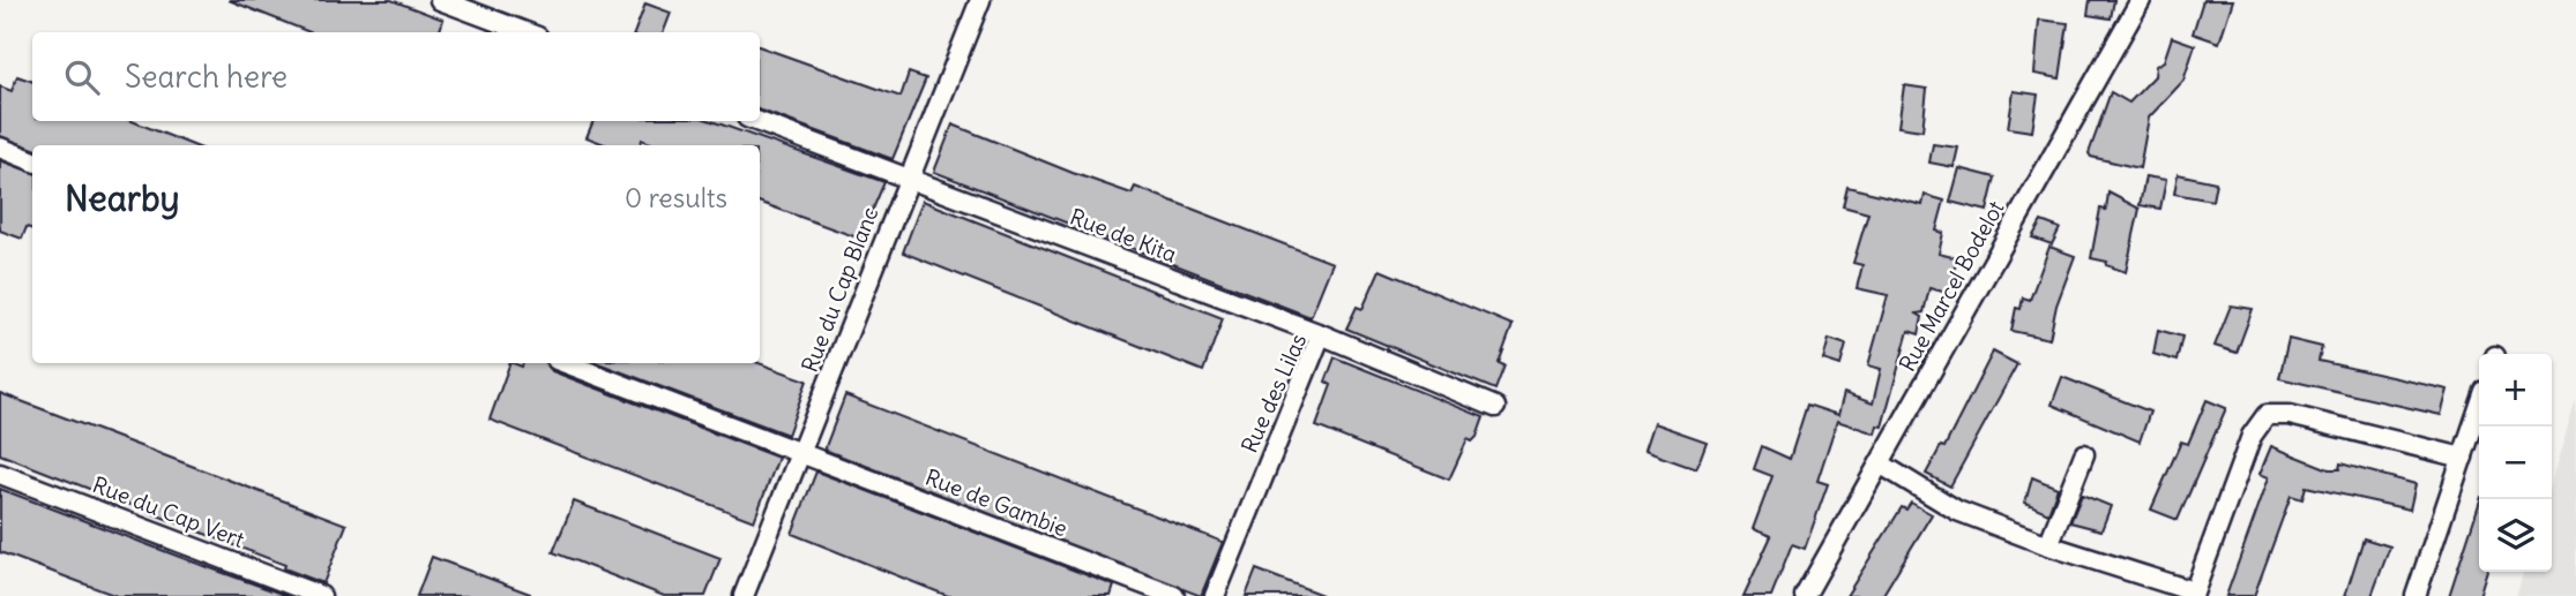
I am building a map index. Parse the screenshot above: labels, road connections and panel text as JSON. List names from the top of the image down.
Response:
{
  "streets": {
    "street": [
      "Rue de Kita",
      "Rue Marcel Bodelot",
      "Rue du Cap Blanc",
      "Rue des Lilas",
      "Rue de Gambie",
      "Rue du Cap Vert"
    ]
  },
  "crossings": [
    ["Rue de Kita", "Rue du Cap Blanc"],
    ["Rue de Kita", "Rue des Lilas"],
    ["Rue du Cap Blanc", "Rue de Gambie"]
  ],
  "page": {
    "search": "Search here",
    "heading": ["Nearby", "0 results"],
    "map_buttons": ["+", "−"]
  }
}
